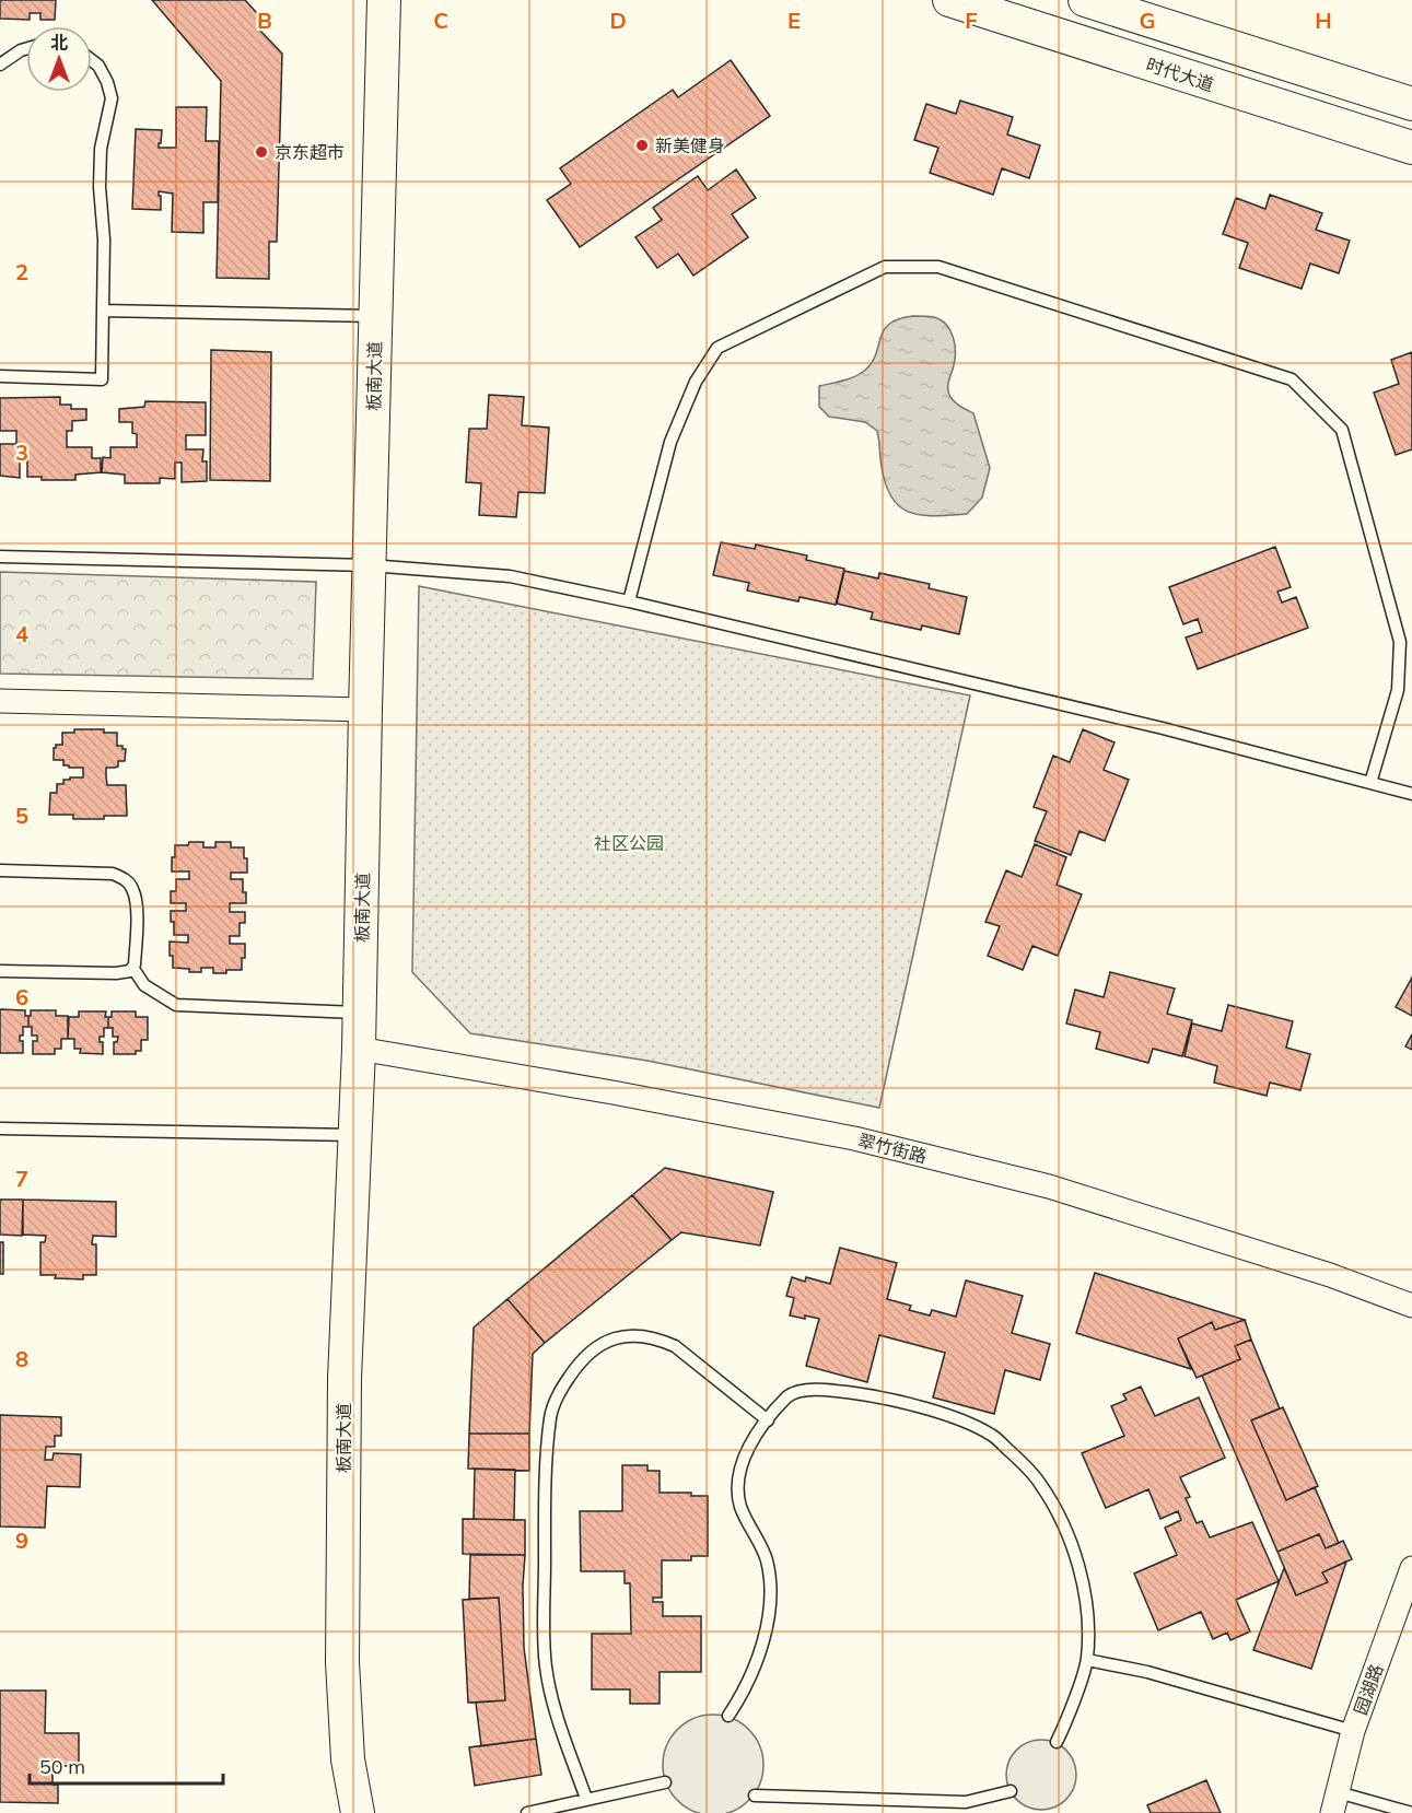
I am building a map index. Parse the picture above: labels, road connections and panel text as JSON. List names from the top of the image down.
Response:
{
  "streets": {
    "main road": ["时代大道", "板南大道"],
    "street": ["翠竹街路", "园湖路"]
  },
  "crossings": [
    ["板南大道", "翠竹街路"]
  ],
  "parks": ["社区公园"],
  "places": ["新美健身", "京东超市"],
  "scale_bar": "50 m",
  "north": "top",
  "grid": {
    "columns": [
      "B",
      "C",
      "D",
      "E",
      "F",
      "G",
      "H"
    ],
    "rows": [
      "2",
      "3",
      "4",
      "5",
      "6",
      "7",
      "8",
      "9"
    ]
  }
}
